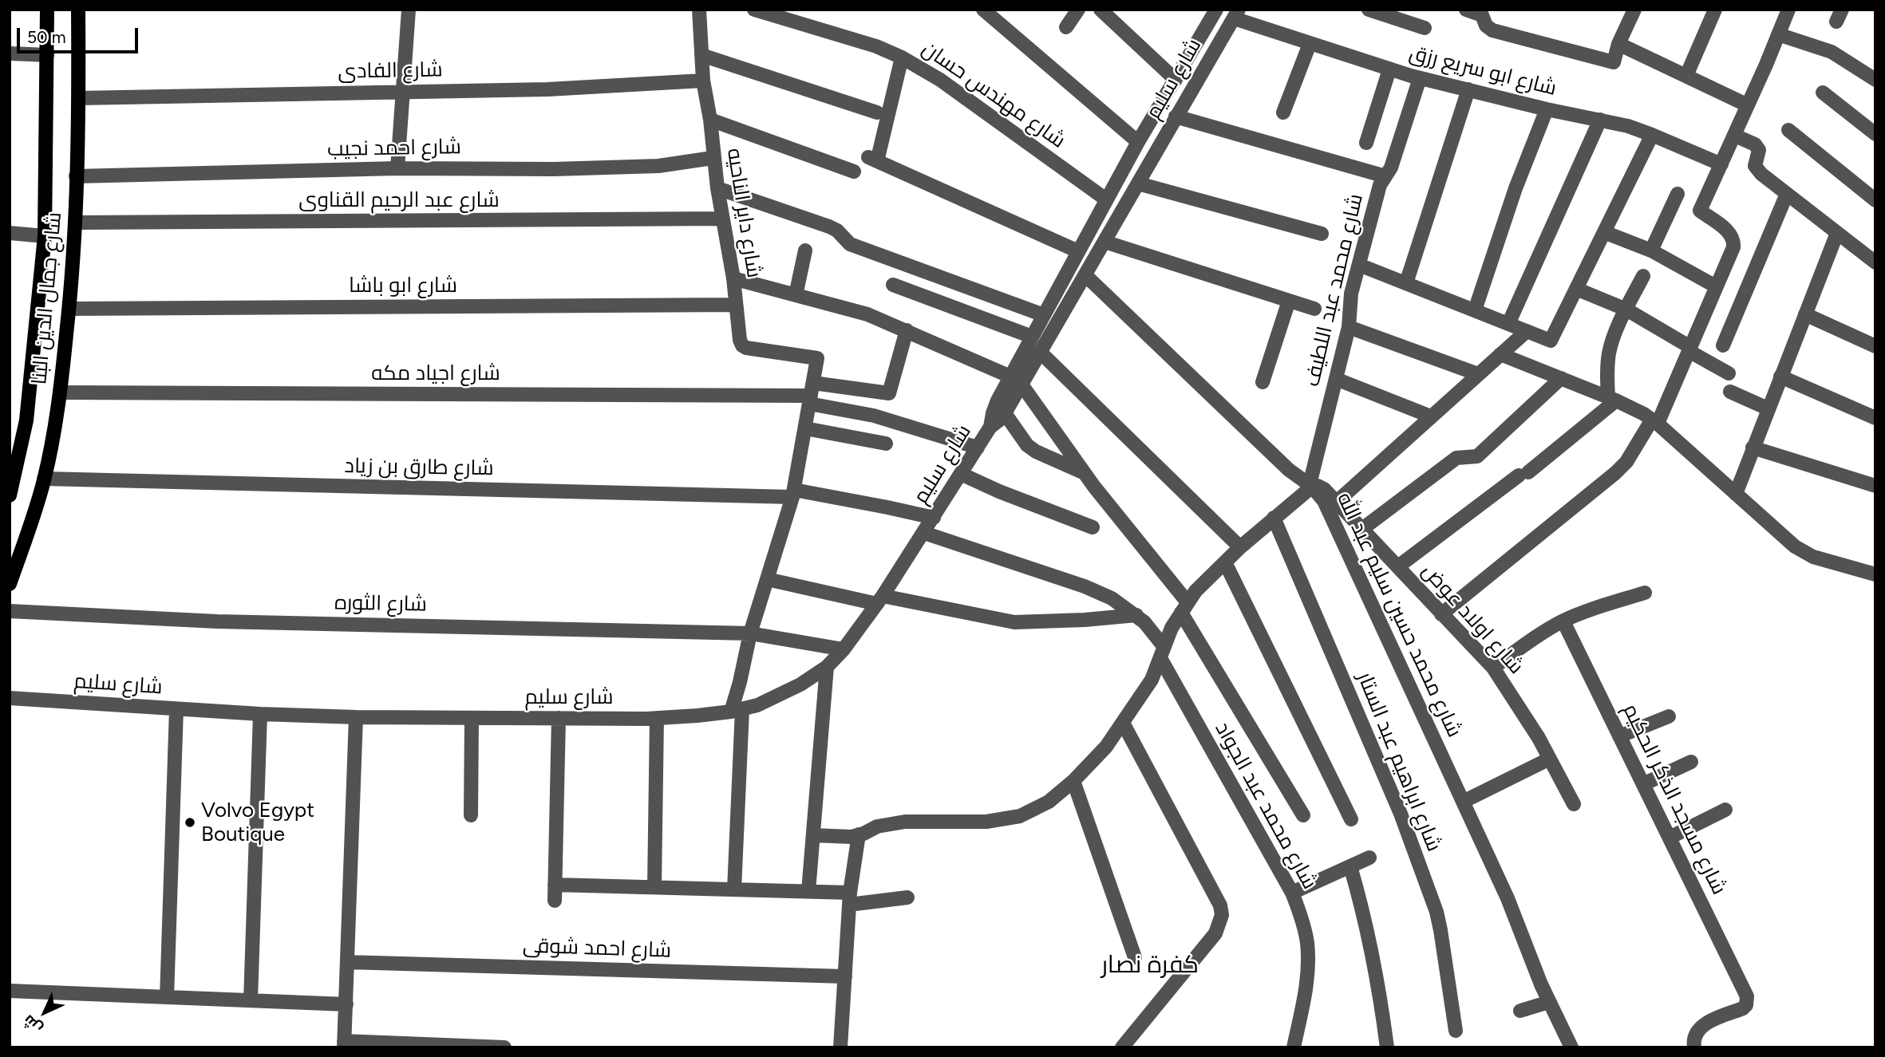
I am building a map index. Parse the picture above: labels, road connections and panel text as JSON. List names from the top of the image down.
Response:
{
  "streets": {
    "main road": ["شارع جمال الدين البنا"],
    "street": [
      "شارع الفادى",
      "شارع ابو سريع رزق",
      "شارع سليم",
      "شارع مهندس حسان",
      "شارع احمد نجيب",
      "شارع عبد الرحيم القناوى",
      "شارع داير الناحيه",
      "شارع ابو باشا",
      "شارع محمد عبد اللطيف",
      "شارع اجياد مكه",
      "شارع طارق بن زياد",
      "شارع الثوره",
      "شارع محمد حسين سليم عبد الله",
      "شارع اولاد عوض",
      "شارع ابراهيم عبد الستار",
      "شارع مسجد الذكر الحكيم",
      "شارع محمد عبد الجواد",
      "شارع احمد شوقى"
    ]
  },
  "crossings": [
    ["شارع الفادى", "شارع داير الناحيه"],
    ["شارع الفادى", "شارع جمال الدين البنا"],
    ["شارع ابو سريع رزق", "شارع سليم"],
    ["شارع ابو سريع رزق", "شارع محمد عبد اللطيف"],
    ["شارع سليم", "شارع مهندس حسان"],
    ["شارع سليم", "شارع طارق بن زياد"],
    ["شارع سليم", "شارع الثوره"],
    ["شارع سليم", "شارع محمد حسين سليم عبد الله"],
    ["شارع سليم", "شارع محمد عبد الجواد"],
    ["شارع احمد نجيب", "شارع داير الناحيه"],
    ["شارع احمد نجيب", "شارع جمال الدين البنا"],
    ["شارع عبد الرحيم القناوى", "شارع داير الناحيه"],
    ["شارع عبد الرحيم القناوى", "شارع جمال الدين البنا"],
    ["شارع داير الناحيه", "شارع ابو باشا"],
    ["شارع داير الناحيه", "شارع اجياد مكه"],
    ["شارع ابو باشا", "شارع جمال الدين البنا"],
    ["شارع محمد عبد اللطيف", "شارع محمد حسين سليم عبد الله"],
    ["شارع محمد عبد اللطيف", "شارع اولاد عوض"],
    ["شارع جمال الدين البنا", "شارع اجياد مكه"],
    ["شارع جمال الدين البنا", "شارع طارق بن زياد"],
    ["شارع محمد حسين سليم عبد الله", "شارع اولاد عوض"]
  ],
  "districts": ["كفرة نصار"],
  "places": ["Volvo Egypt Boutique"],
  "scale_bar": "50 m",
  "north": "bottom left"
}
